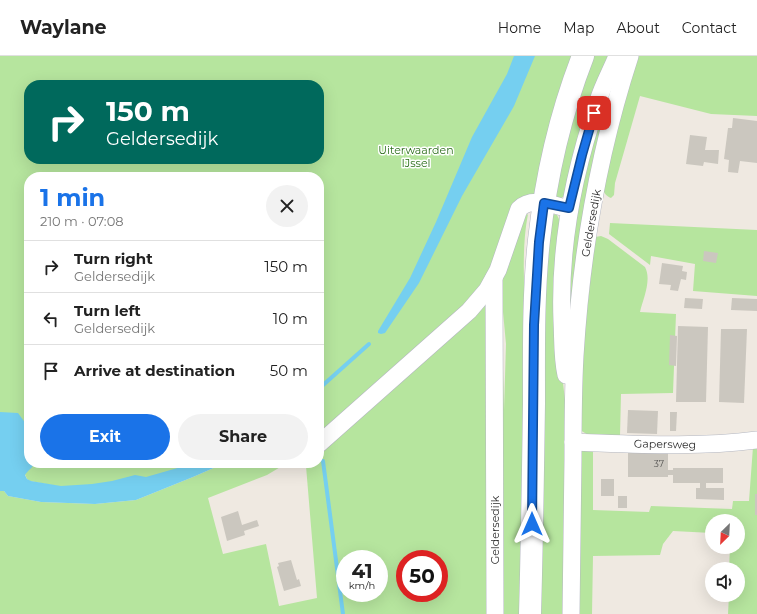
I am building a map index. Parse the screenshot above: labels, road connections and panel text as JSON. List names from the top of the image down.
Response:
{
  "streets": {
    "street": ["Geldersedijk", "Gapersweg"]
  },
  "crossings": [
    ["Geldersedijk", "Gapersweg"]
  ],
  "parks": ["Uiterwaarden IJssel"],
  "house_numbers": ["37"],
  "north": "bottom left",
  "page": {
    "header": "Waylane",
    "nav": [
      "Home",
      "Map",
      "About",
      "Contact"
    ],
    "turn": ["150 m", "Geldersedijk"],
    "heading": ["1 min", "210 m · 07:08"],
    "list": [
      {
        "name": "Turn right",
        "note": "Geldersedijk",
        "value": "150 m"
      },
      {
        "name": "Turn left",
        "note": "Geldersedijk",
        "value": "10 m"
      },
      {
        "name": "Arrive at destination",
        "value": "50 m"
      }
    ],
    "buttons": ["Exit", "Share"],
    "speed": "41 km/h",
    "limit": "50"
  }
}
